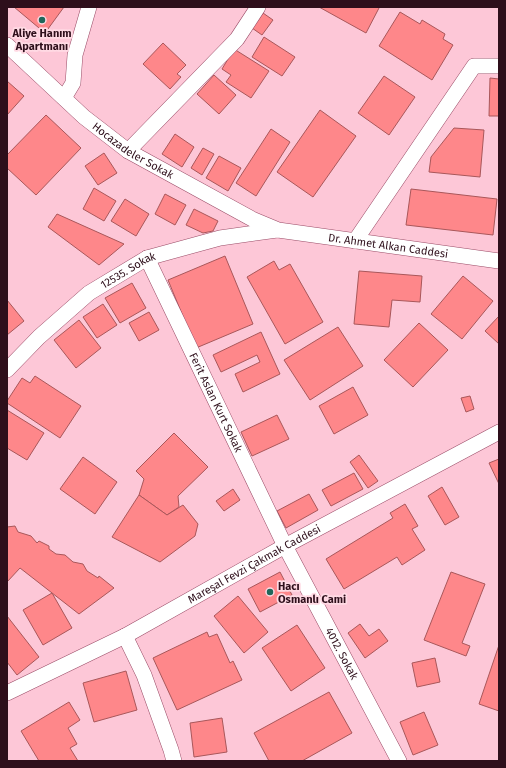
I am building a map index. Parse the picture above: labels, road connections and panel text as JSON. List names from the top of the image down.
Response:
{
  "streets": {
    "street": [
      "Hocazadeler Sokak",
      "Dr. Ahmet Alkan Caddesi",
      "12535. Sokak",
      "Ferit Aslan Kurt Sokak",
      "Mareşal Fevzi Çakmak Caddesi",
      "4012. Sokak"
    ]
  },
  "crossings": [
    ["Hocazadeler Sokak", "Dr. Ahmet Alkan Caddesi"],
    ["Hocazadeler Sokak", "12535. Sokak"],
    ["Dr. Ahmet Alkan Caddesi", "12535. Sokak"],
    ["12535. Sokak", "Ferit Aslan Kurt Sokak"],
    ["Ferit Aslan Kurt Sokak", "Mareşal Fevzi Çakmak Caddesi"],
    ["Ferit Aslan Kurt Sokak", "4012. Sokak"],
    ["Mareşal Fevzi Çakmak Caddesi", "4012. Sokak"]
  ],
  "places": ["Aliye Hanım Apartmanı", "Hacı Osmanlı Cami"]
}
